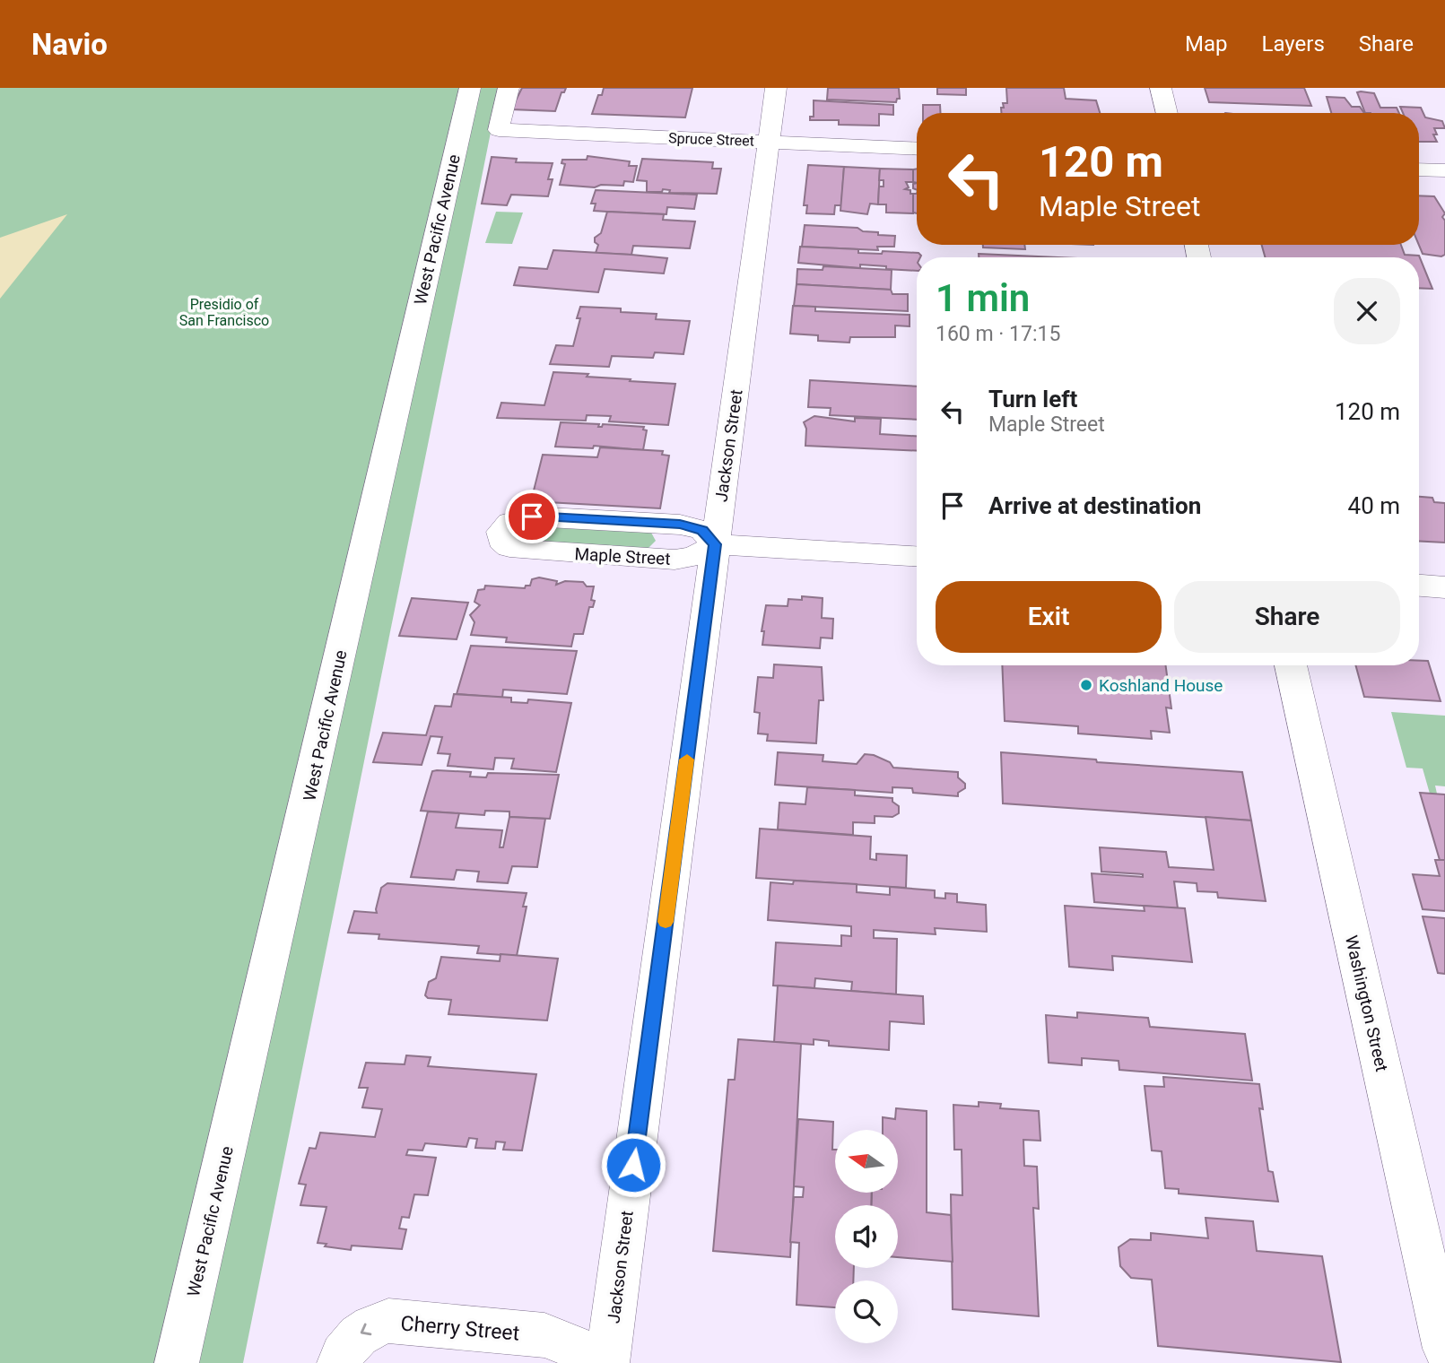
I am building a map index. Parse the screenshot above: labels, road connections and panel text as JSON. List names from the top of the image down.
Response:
{
  "streets": {
    "street": [
      "Spruce Street",
      "West Pacific Avenue",
      "Jackson Street",
      "Maple Street",
      "Washington Street",
      "Cherry Street"
    ]
  },
  "crossings": [
    ["Spruce Street", "Jackson Street"],
    ["Jackson Street", "Maple Street"]
  ],
  "one_way": ["Cherry Street"],
  "parks": ["Presidio of San Francisco"],
  "places": ["Koshland House"],
  "north": "left",
  "page": {
    "header": "Navio",
    "nav": ["Map", "Layers", "Share"],
    "turn": ["120 m", "Maple Street"],
    "heading": ["1 min", "160 m · 17:15"],
    "list": [
      {
        "name": "Turn left",
        "note": "Maple Street",
        "value": "120 m"
      },
      {
        "name": "Arrive at destination",
        "value": "40 m"
      }
    ],
    "buttons": ["Exit", "Share"]
  }
}
